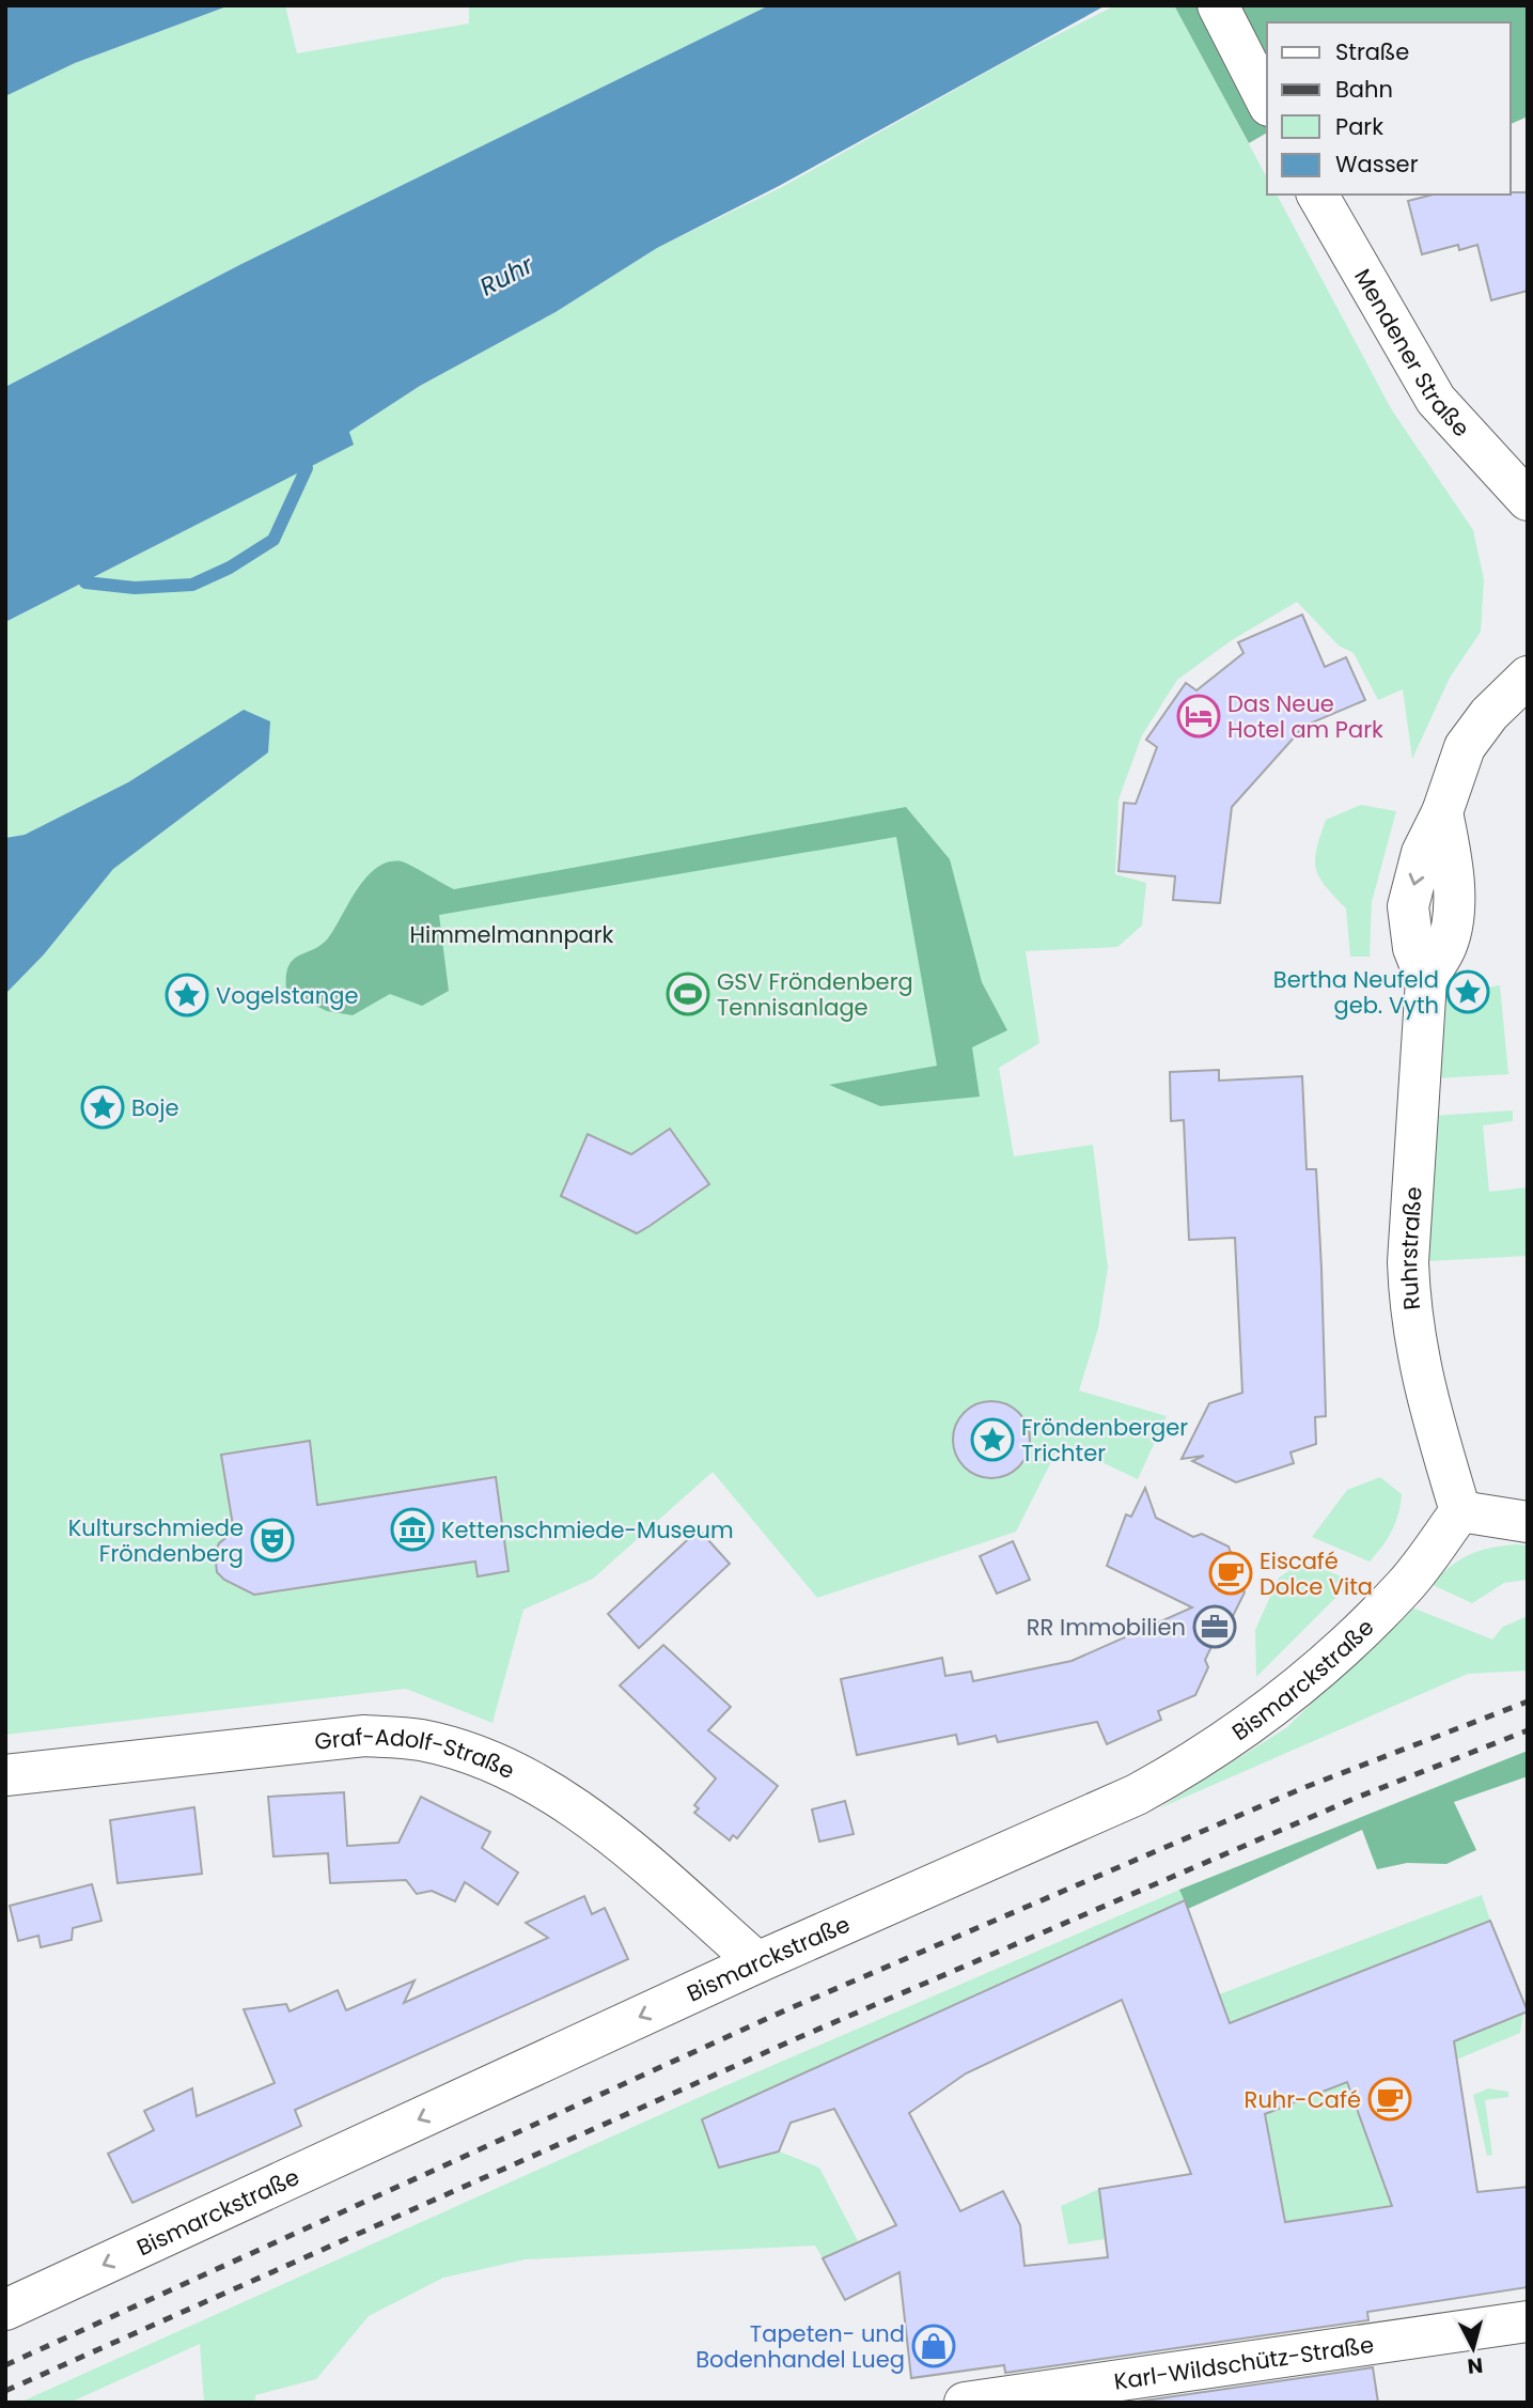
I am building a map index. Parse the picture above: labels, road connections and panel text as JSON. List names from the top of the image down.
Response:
{
  "streets": {
    "street": [
      "Mendener Straße",
      "Ruhrstraße",
      "Bismarckstraße",
      "Graf-Adolf-Straße",
      "Karl-Wildschütz-Straße"
    ]
  },
  "crossings": [
    ["Ruhrstraße", "Bismarckstraße"],
    ["Bismarckstraße", "Graf-Adolf-Straße"]
  ],
  "one_way": ["Bismarckstraße"],
  "water": ["Ruhr"],
  "parks": ["Himmelmannpark"],
  "places": {
    "hotel": ["Das Neue Hotel am Park"],
    "place": [
      "Bertha Neufeld geb. Vyth",
      "Vogelstange",
      "Boje",
      "Fröndenberger Trichter"
    ],
    "sports": ["GSV Fröndenberg Tennisanlage"],
    "museum": ["Kettenschmiede-Museum"],
    "theatre": ["Kulturschmiede Fröndenberg"],
    "cafe": ["Eiscafé Dolce Vita", "Ruhr-Café"],
    "office": ["RR Immobilien"],
    "shop": ["Tapeten- und Bodenhandel Lueg"]
  },
  "legend": [
    "Straße",
    "Bahn",
    "Park",
    "Wasser"
  ],
  "north": "bottom"
}
